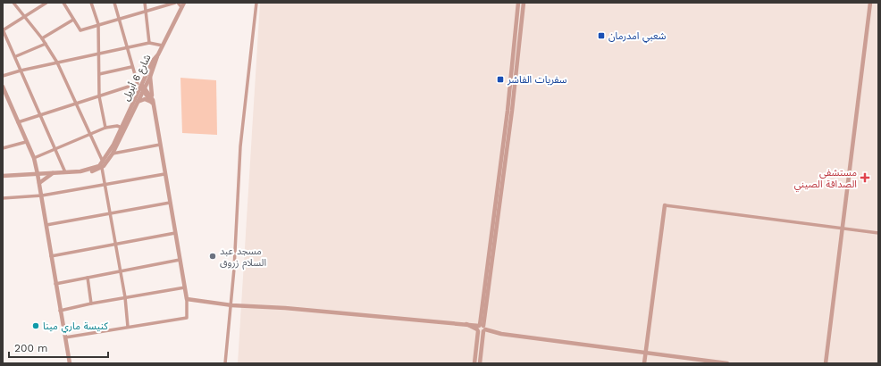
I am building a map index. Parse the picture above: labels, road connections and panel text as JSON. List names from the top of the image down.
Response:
{
  "streets": {
    "street": ["شارع 6 أبريل"]
  },
  "places": {
    "transit": ["شعبي امدرمان", "سفريات الفاشر"],
    "health": ["مستشفى الصداقة الصيني"],
    "other": ["مسجد عبد السلام زروق", "كنيسة ماري مينا"]
  },
  "scale_bar": "200 m"
}
